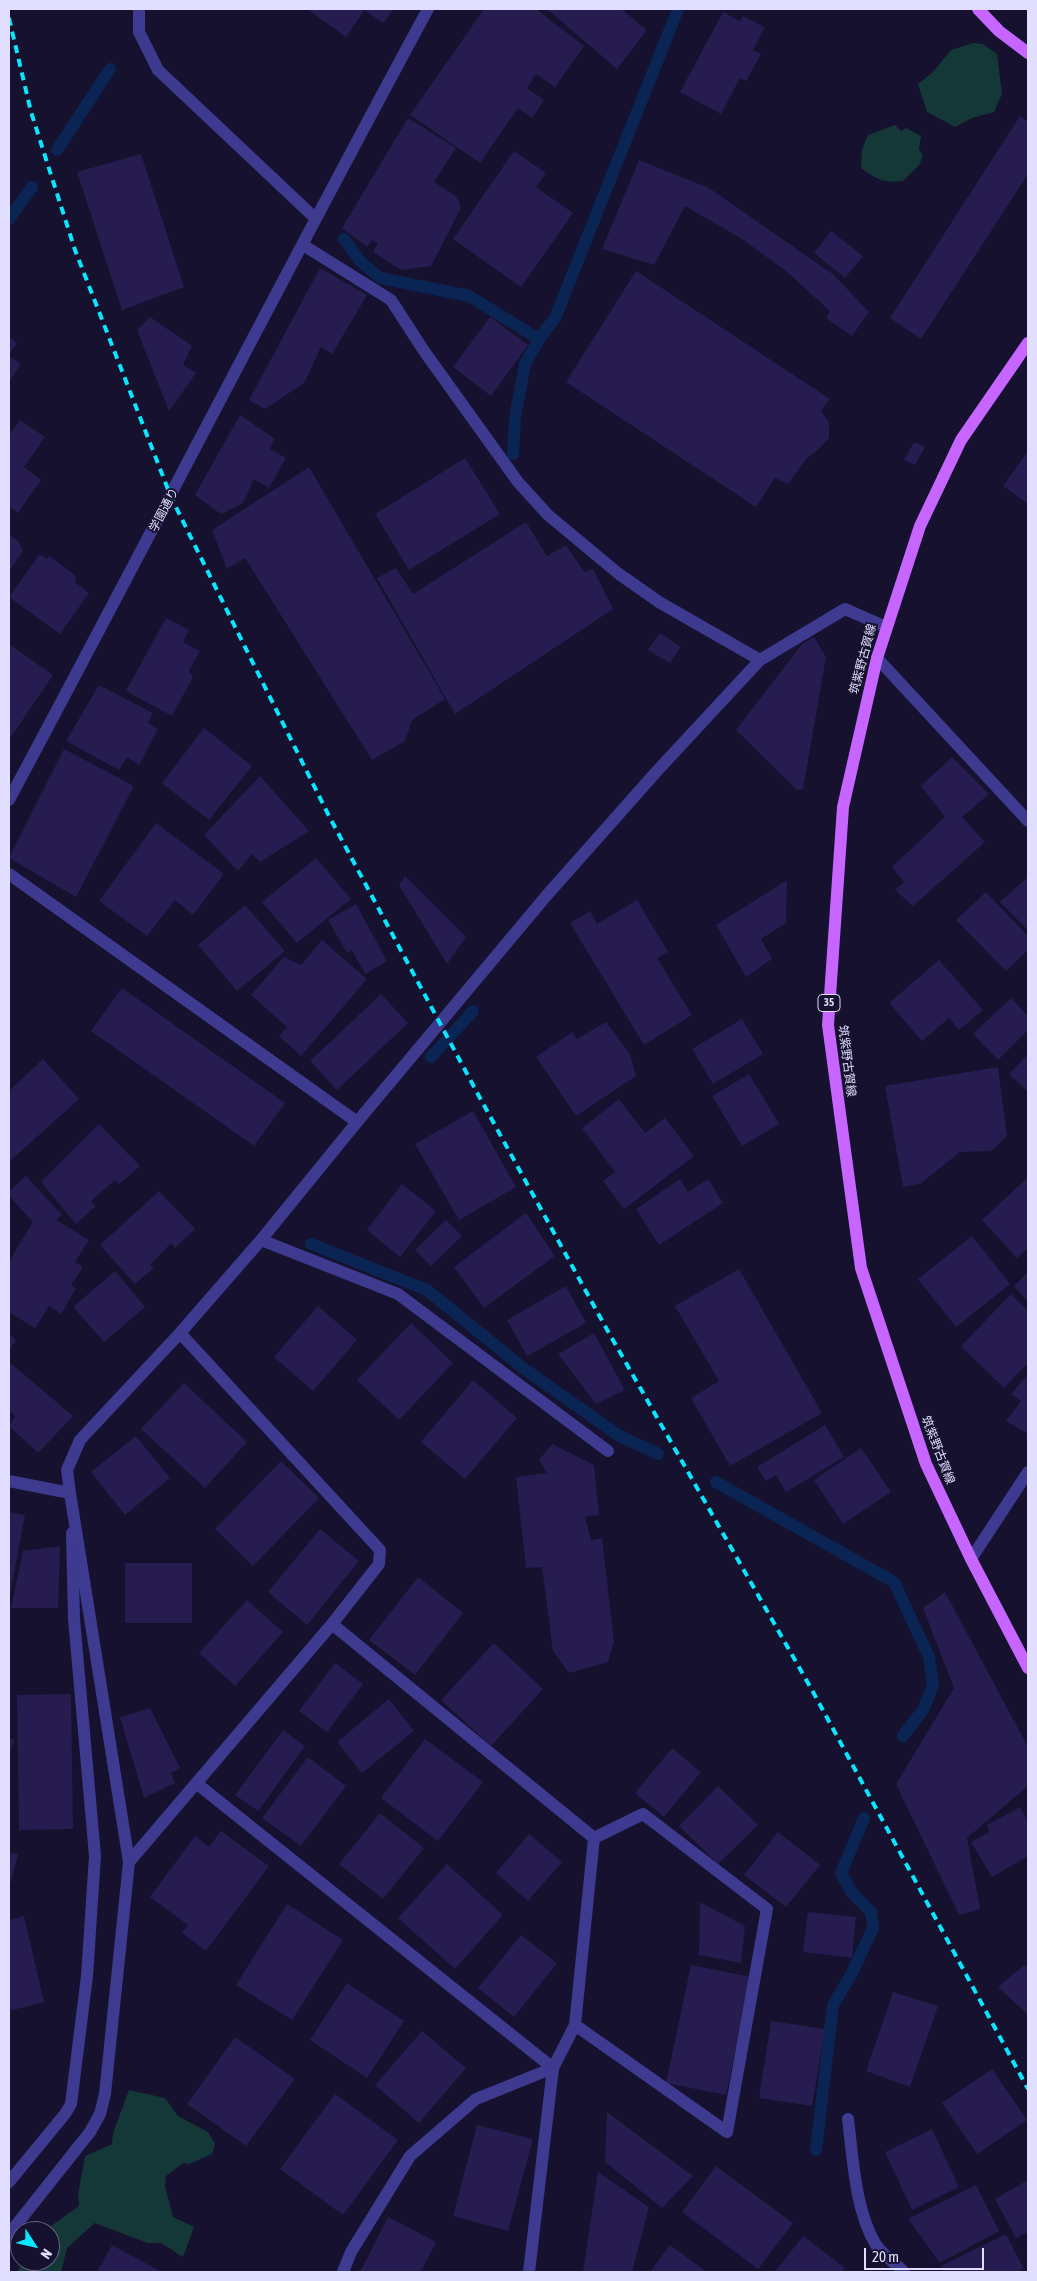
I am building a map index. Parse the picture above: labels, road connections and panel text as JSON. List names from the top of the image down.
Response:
{
  "streets": {
    "main road": ["筑紫野古賀線", "35"],
    "street": ["学園通り"]
  },
  "scale_bar": "20 m",
  "north": "bottom right"
}
